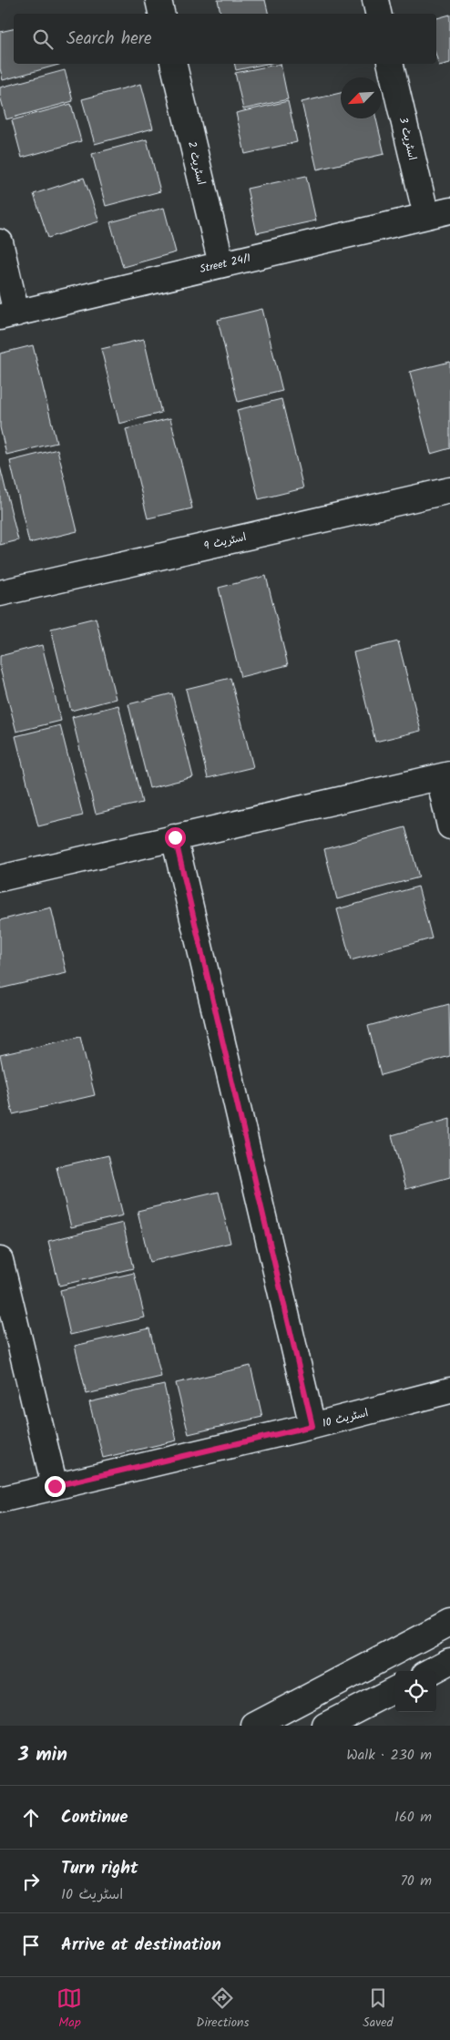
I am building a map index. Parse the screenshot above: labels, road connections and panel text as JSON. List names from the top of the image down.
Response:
{
  "streets": {
    "street": [
      "اسٹریٹ 3",
      "اسٹریٹ 2",
      "Street 24/1",
      "اسٹریٹ 9",
      "اسٹریٹ 10"
    ]
  },
  "crossings": [
    ["اسٹریٹ 3", "Street 24/1"],
    ["اسٹریٹ 2", "Street 24/1"]
  ],
  "north": "bottom left",
  "page": {
    "search": "Search here",
    "heading": ["3 min", "Walk · 230 m"],
    "list": [
      ["Continue", "160 m"],
      ["Turn right", "اسٹریٹ 10", "70 m"],
      "Arrive at destination"
    ],
    "nav": ["Map", "Directions", "Saved"]
  }
}
